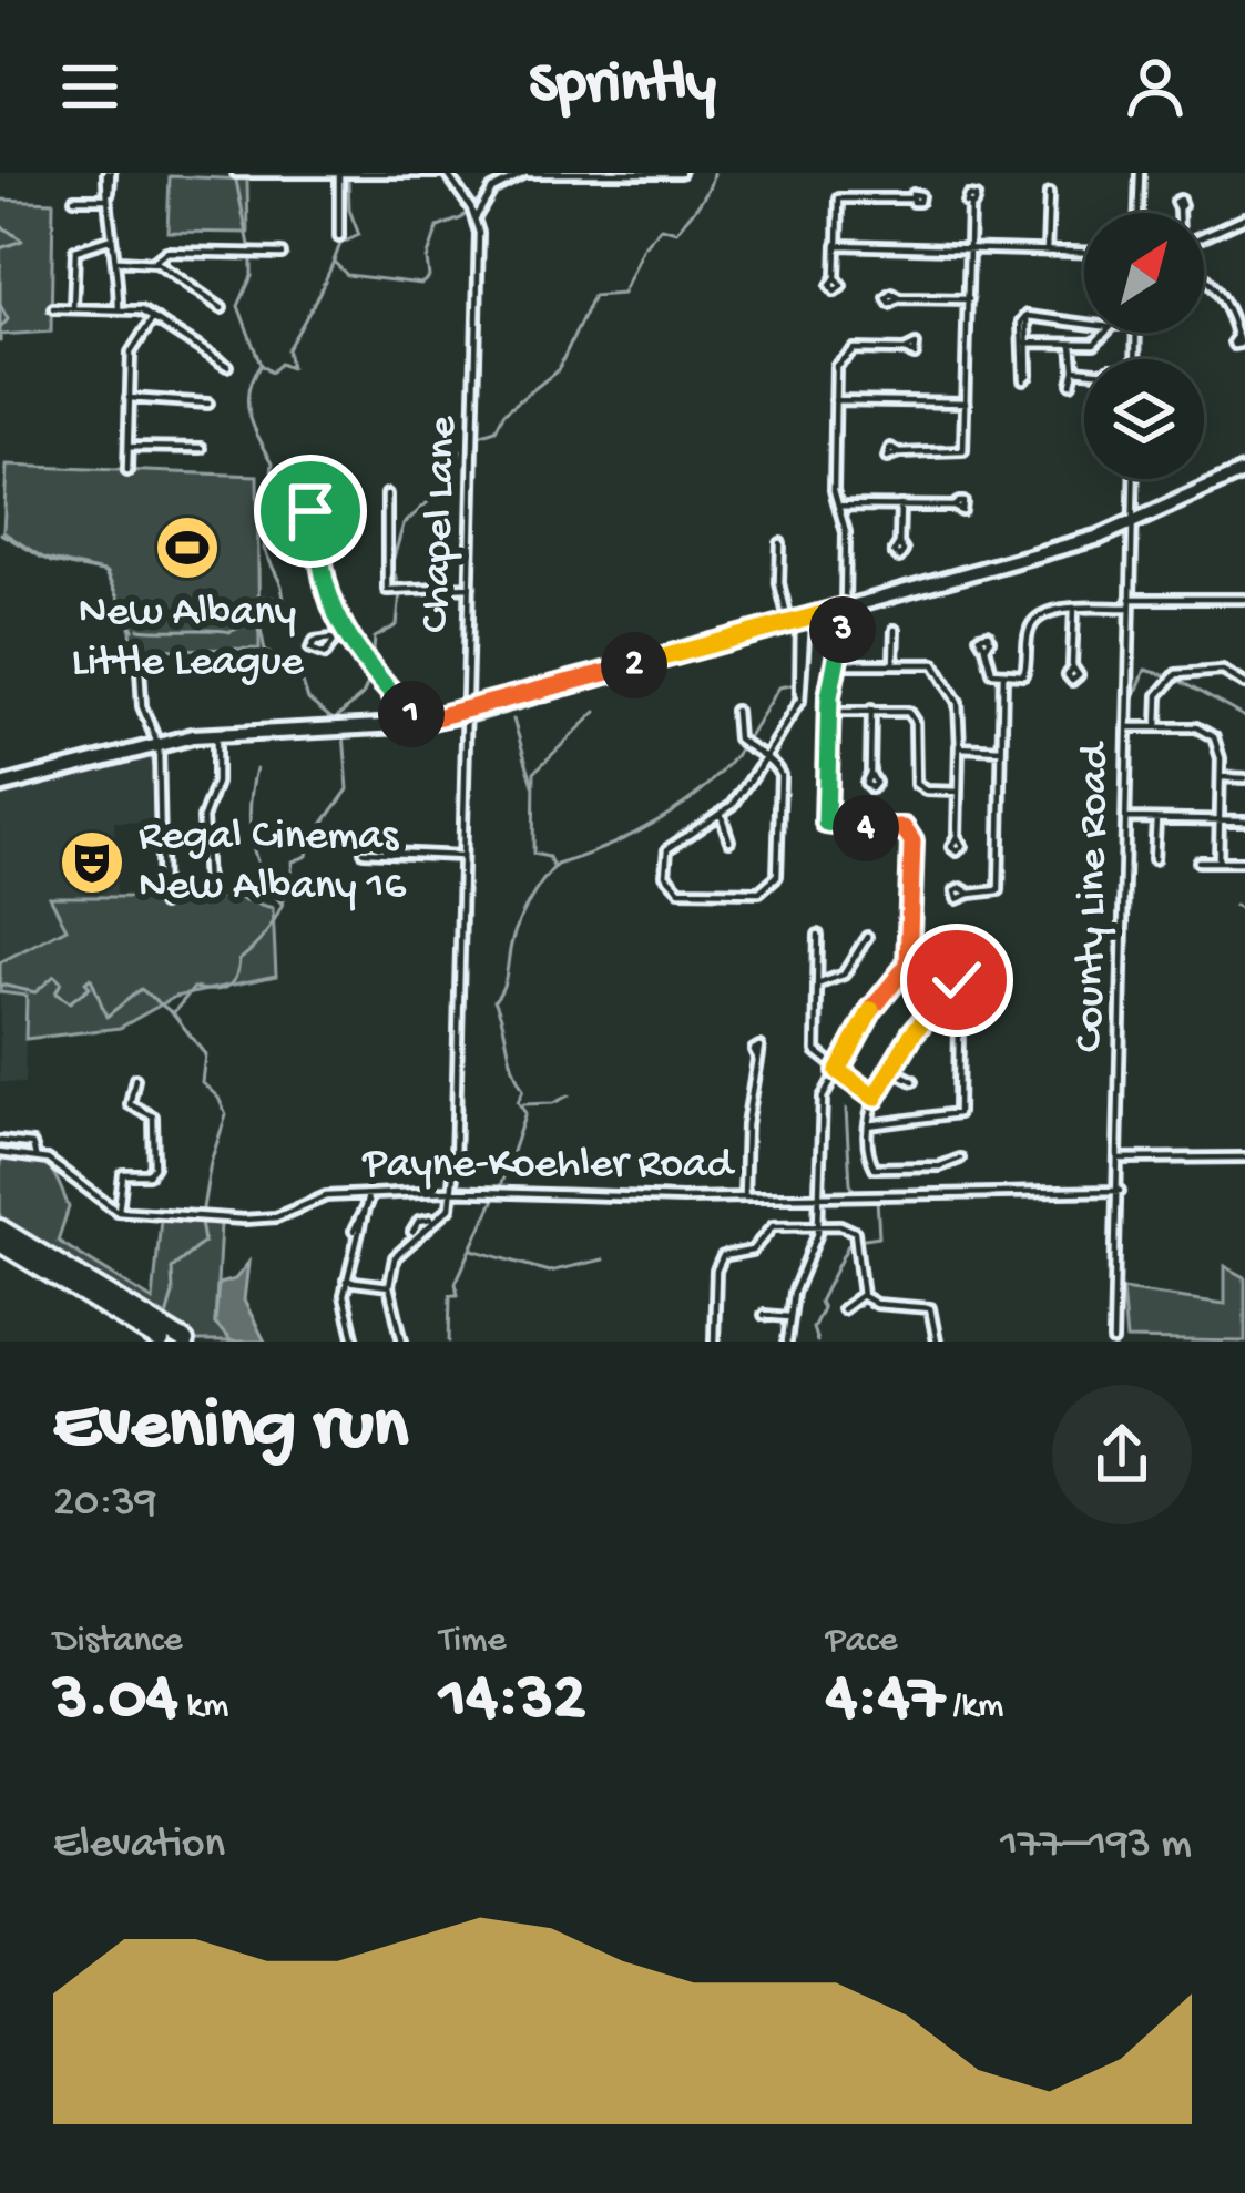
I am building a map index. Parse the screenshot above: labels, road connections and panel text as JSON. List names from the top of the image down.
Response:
{
  "streets": {
    "street": ["Chapel Lane", "County Line Road", "Payne-Koehler Road"]
  },
  "crossings": [
    ["Chapel Lane", "Payne-Koehler Road"],
    ["County Line Road", "Payne-Koehler Road"]
  ],
  "places": {
    "sports": ["New Albany Little League"],
    "theatre": ["Regal Cinemas New Albany 16"]
  },
  "north": "top right",
  "page": {
    "header": "Sprintly",
    "pins": [
      "3",
      "2",
      "1",
      "4"
    ],
    "heading": ["Evening run", "20:39"],
    "stats": [
      ["Distance", "3.04 km"],
      ["Time", "14:32"],
      ["Pace", "4:47 /km"]
    ],
    "chart": ["Elevation", "177–193 m"]
  }
}
